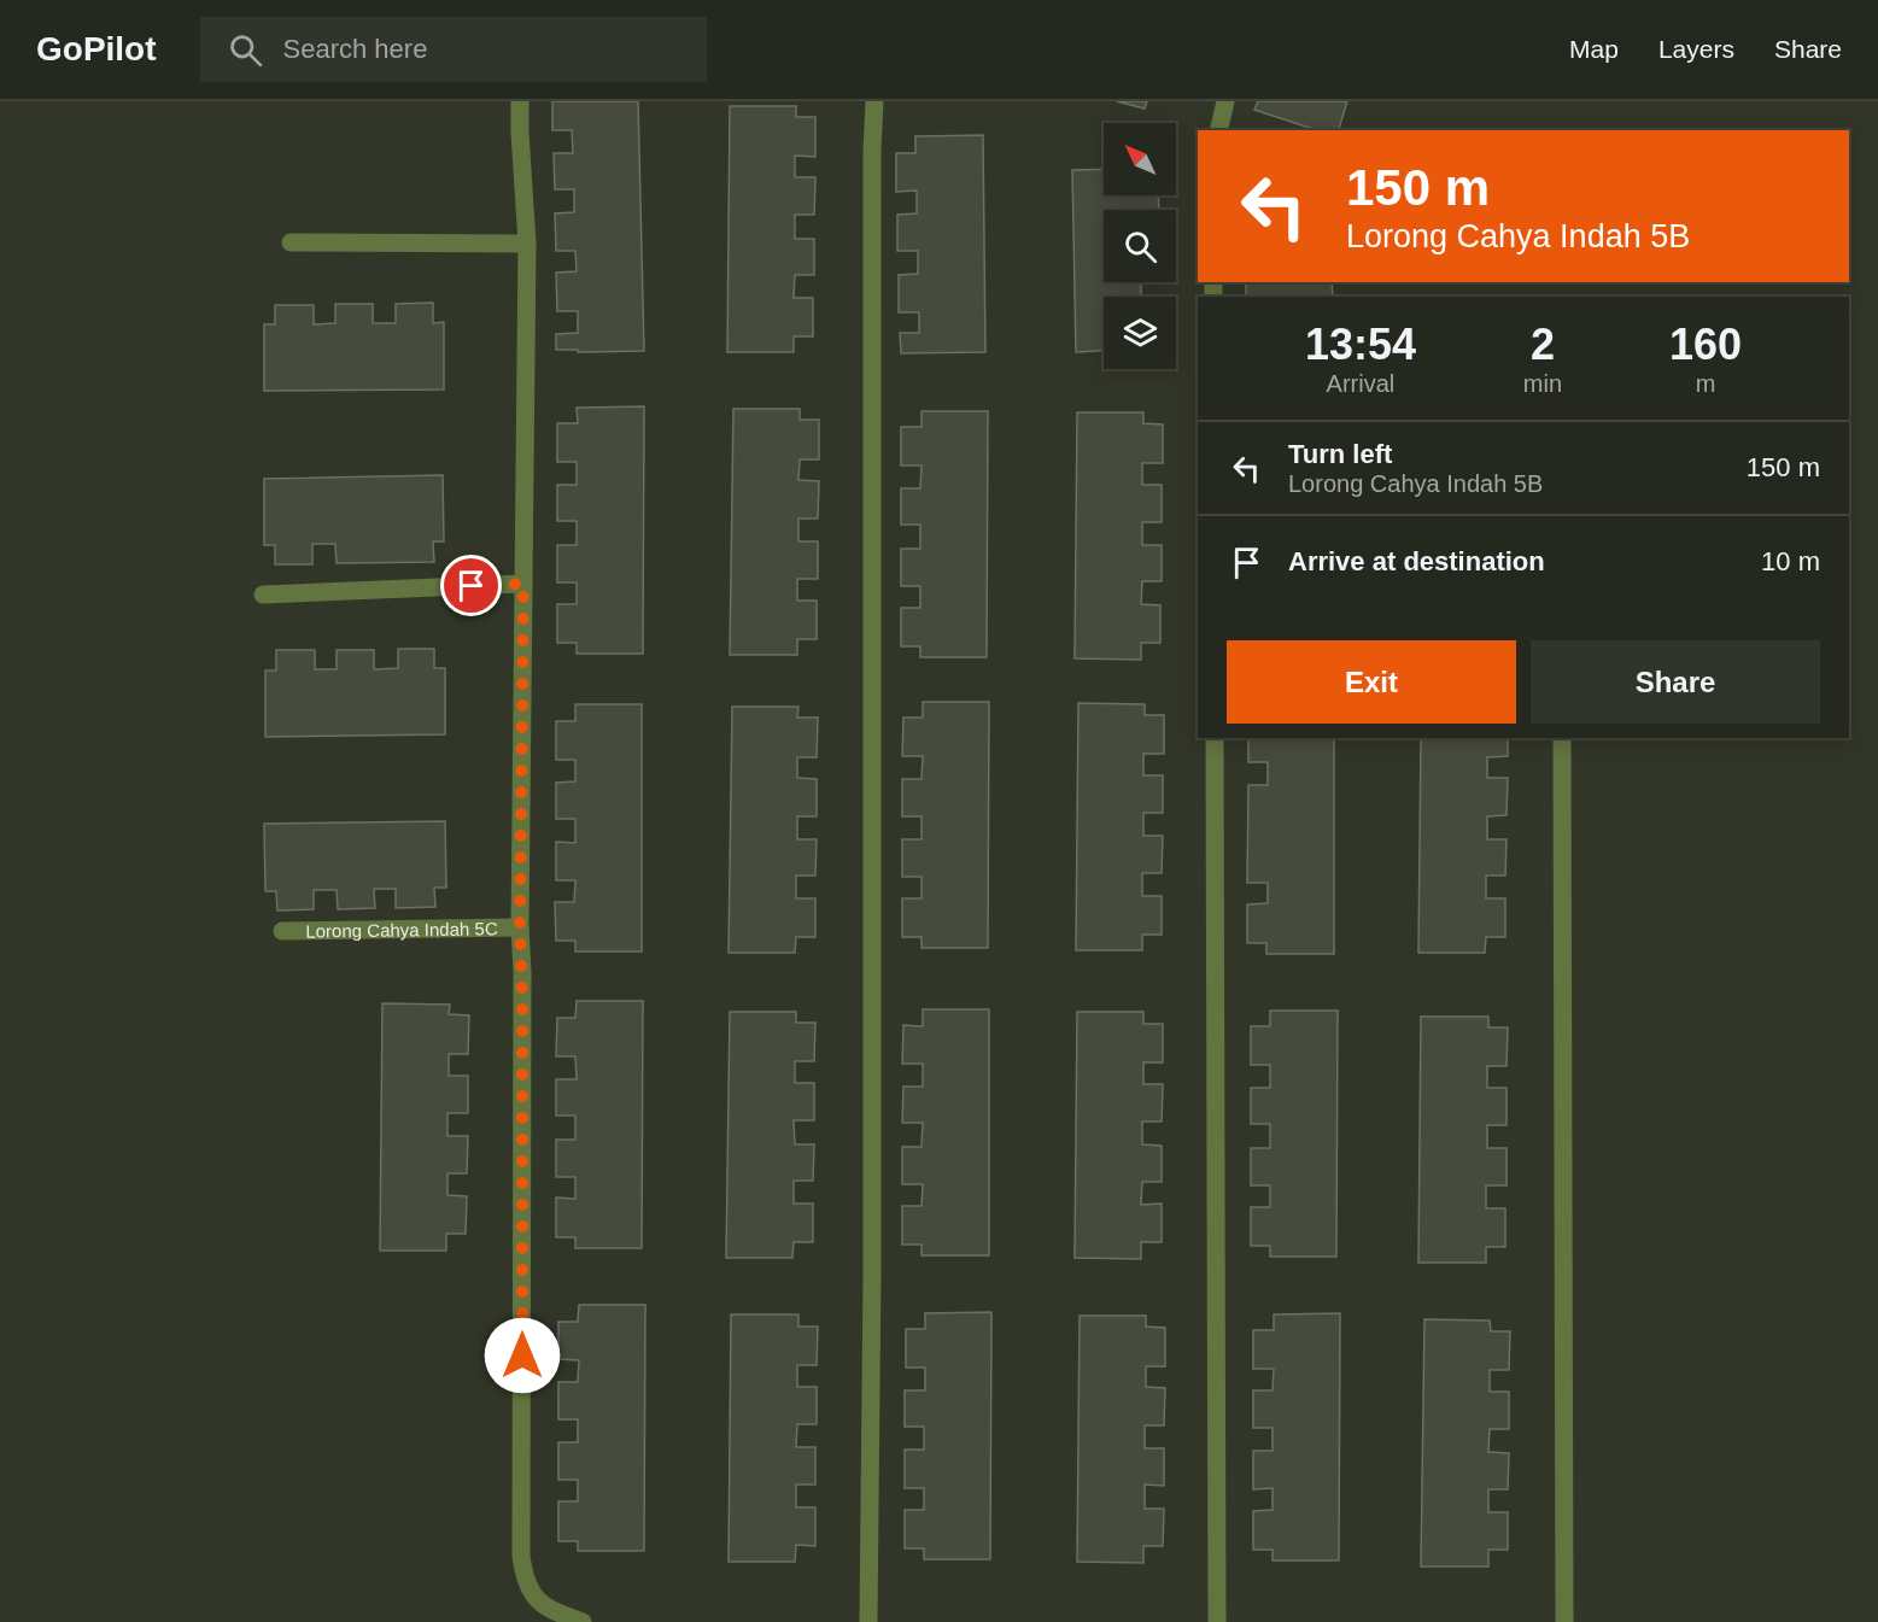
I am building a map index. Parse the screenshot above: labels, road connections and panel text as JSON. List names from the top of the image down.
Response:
{
  "streets": {
    "street": ["Lorong Cahya Indah 5C"]
  },
  "north": "top left",
  "page": {
    "header": "GoPilot",
    "search": "Search here",
    "nav": ["Map", "Layers", "Share"],
    "turn": ["150 m", "Lorong Cahya Indah 5B"],
    "eta": [
      "13:54",
      "Arrival",
      "2",
      "min",
      "160",
      "m"
    ],
    "list": [
      {
        "name": "Turn left",
        "note": "Lorong Cahya Indah 5B",
        "value": "150 m"
      },
      {
        "name": "Arrive at destination",
        "value": "10 m"
      }
    ],
    "buttons": ["Exit", "Share"]
  }
}
